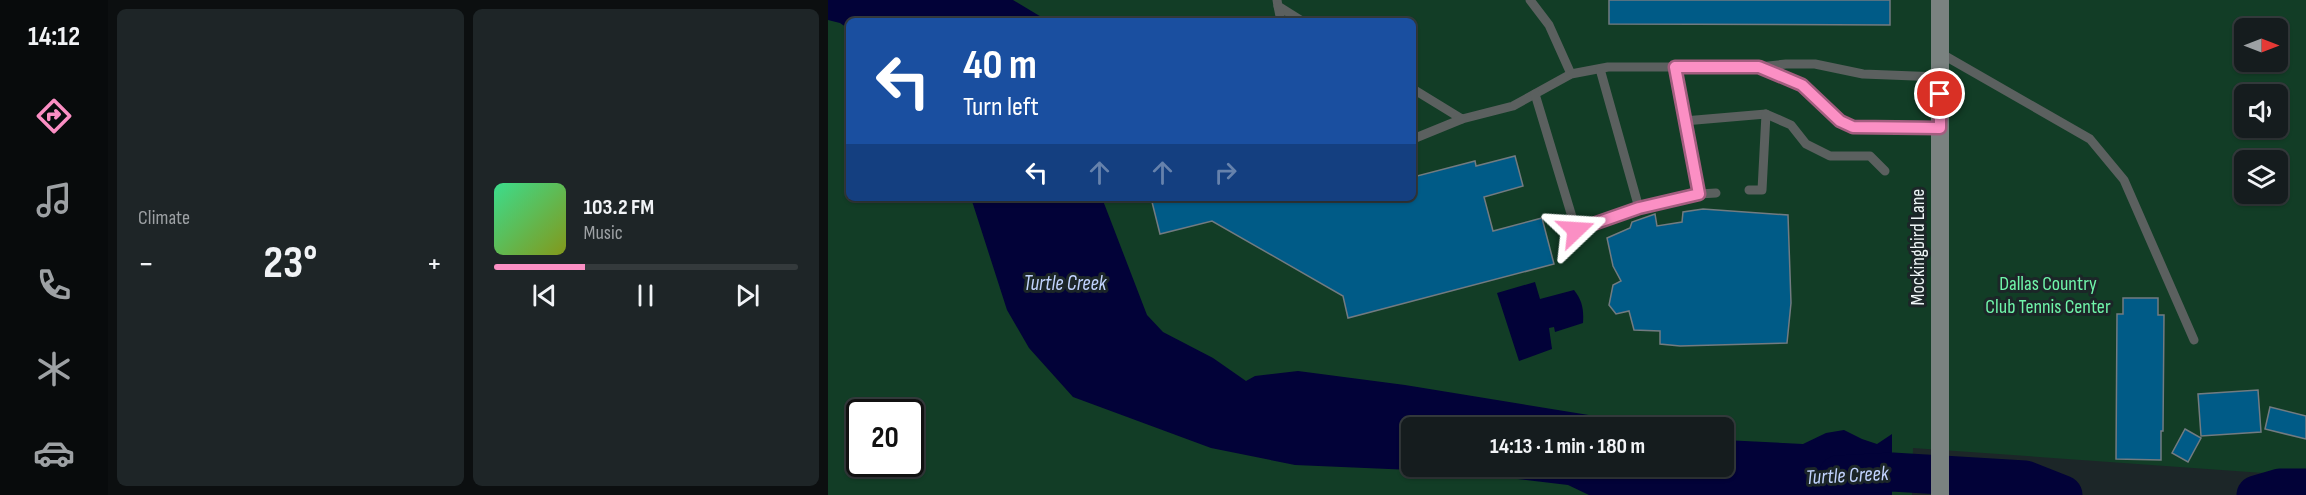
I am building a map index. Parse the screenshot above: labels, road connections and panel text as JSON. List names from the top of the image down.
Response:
{
  "streets": {
    "main road": ["Mockingbird Lane"]
  },
  "water": ["Turtle Creek"],
  "parks": ["Dallas Country Club Tennis Center"],
  "north": "right",
  "page": {
    "tabs": "14:12",
    "tile": "Climate",
    "turn": ["40 m", "Turn left"],
    "song": ["103.2 FM", "Music"],
    "heat": ["−", "23°", "+"],
    "limit": "20",
    "trip": "14:13 · 1 min · 180 m"
  }
}
